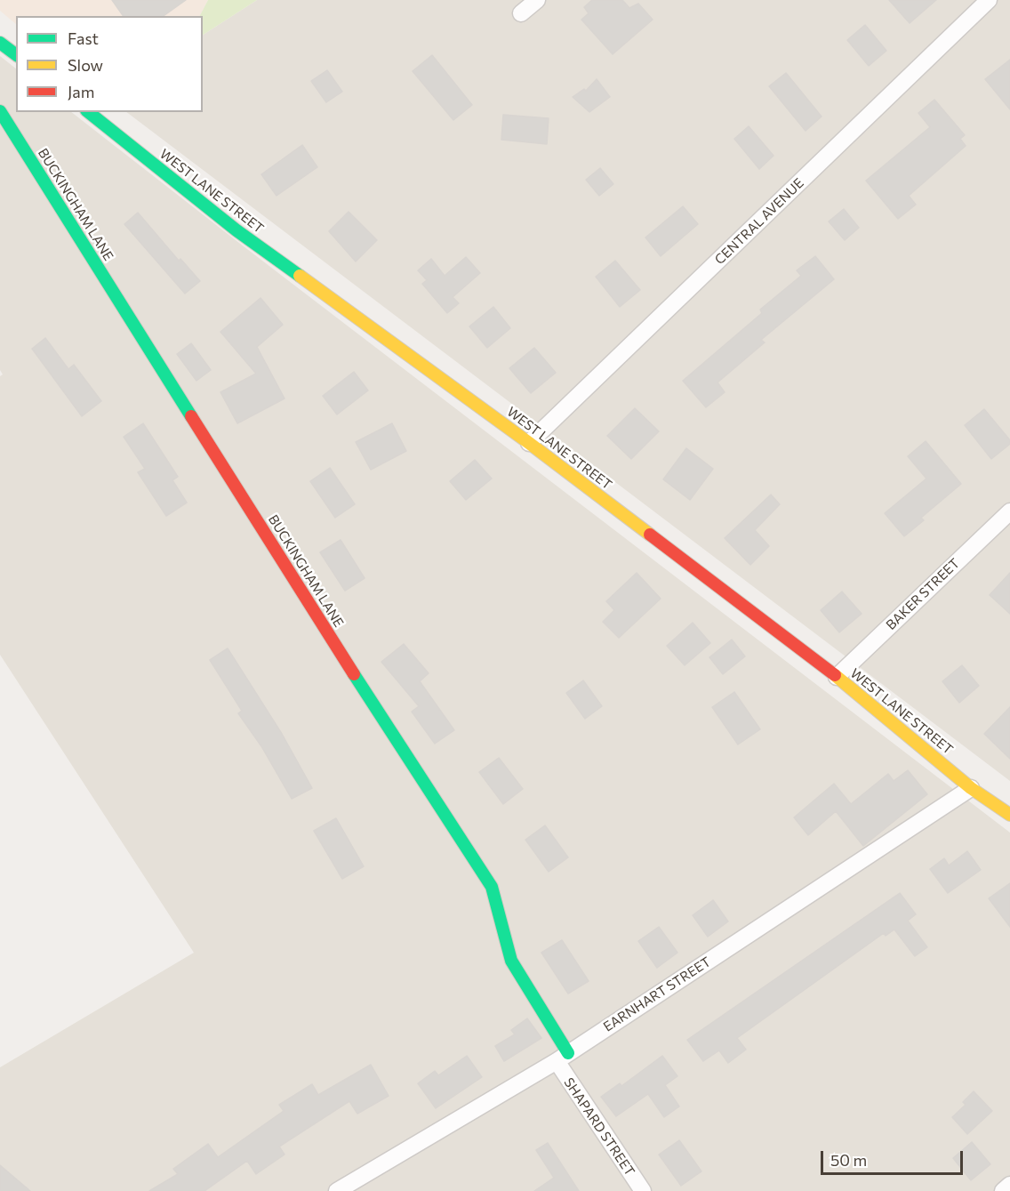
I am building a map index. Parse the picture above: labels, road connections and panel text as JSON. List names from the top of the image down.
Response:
{
  "streets": {
    "street": [
      "WEST LANE STREET",
      "BUCKINGHAM LANE",
      "CENTRAL AVENUE",
      "BAKER STREET",
      "EARNHART STREET",
      "SHAPARD STREET"
    ]
  },
  "crossings": [
    ["WEST LANE STREET", "CENTRAL AVENUE"],
    ["WEST LANE STREET", "BAKER STREET"],
    ["WEST LANE STREET", "EARNHART STREET"],
    ["BUCKINGHAM LANE", "EARNHART STREET"],
    ["BUCKINGHAM LANE", "SHAPARD STREET"],
    ["EARNHART STREET", "SHAPARD STREET"]
  ],
  "legend": ["Fast", "Slow", "Jam"],
  "scale_bar": "50 m"
}
